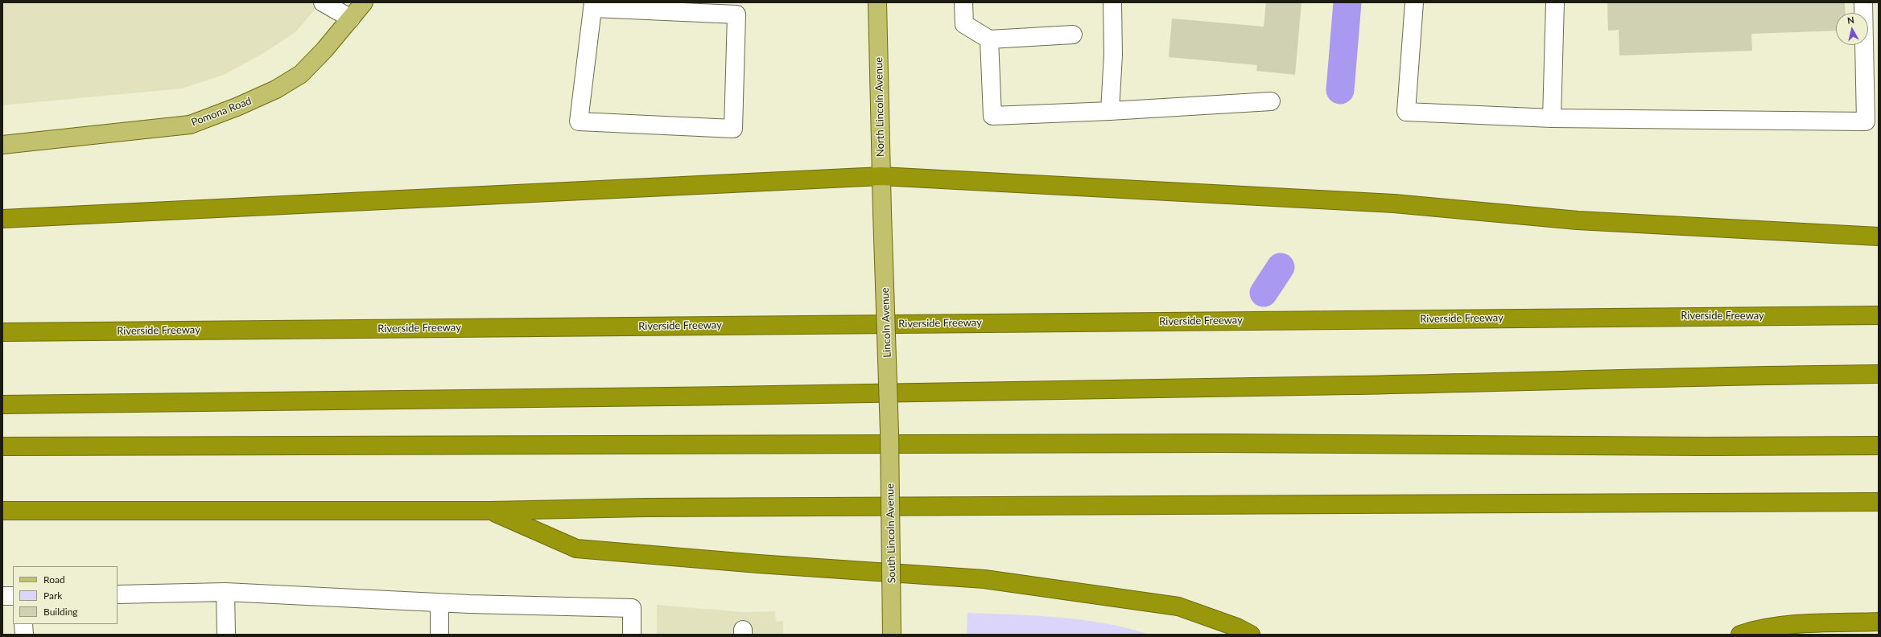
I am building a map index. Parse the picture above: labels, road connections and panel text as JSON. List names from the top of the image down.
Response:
{
  "streets": {
    "highway": ["Riverside Freeway"],
    "main road": [
      "North Lincoln Avenue",
      "Pomona Road",
      "Lincoln Avenue",
      "South Lincoln Avenue"
    ]
  },
  "crossings": [
    ["North Lincoln Avenue", "Lincoln Avenue"],
    ["Lincoln Avenue", "South Lincoln Avenue"]
  ],
  "legend": ["Road", "Park", "Building"],
  "north": "top"
}
